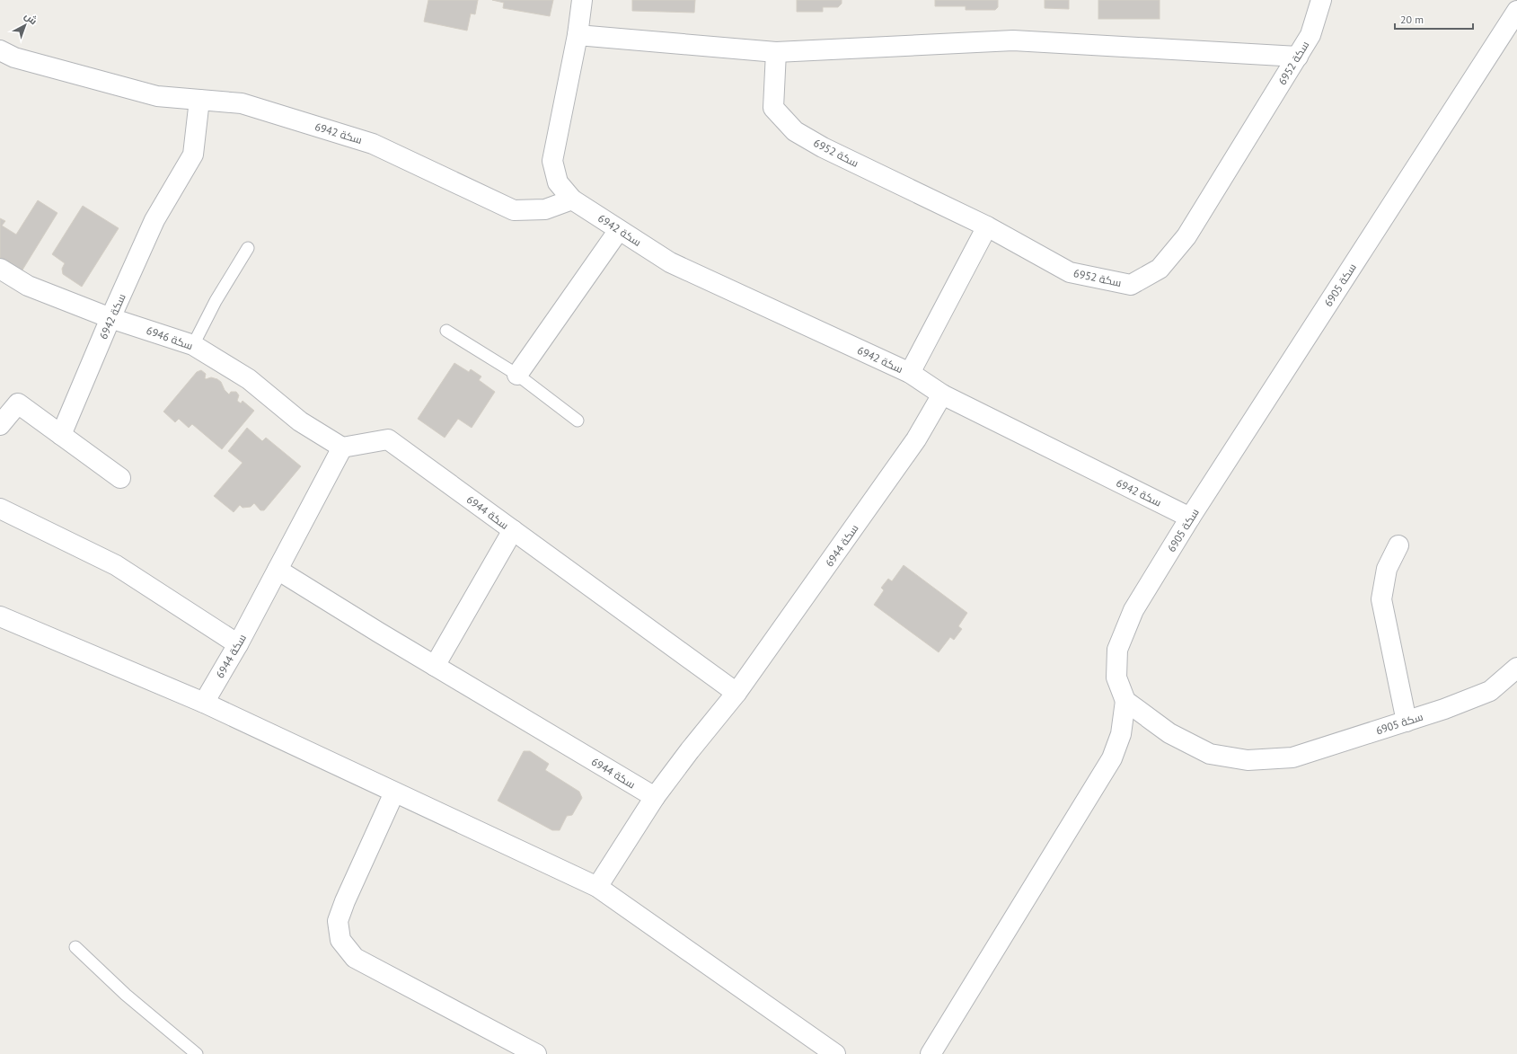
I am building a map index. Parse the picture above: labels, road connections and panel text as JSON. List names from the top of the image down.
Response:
{
  "streets": {
    "street": [
      "سكة 6952",
      "سكة 6942",
      "سكة 6905",
      "سكة 6946",
      "سكة 6944"
    ]
  },
  "crossings": [
    ["سكة 6942", "سكة 6905"],
    ["سكة 6942", "سكة 6946"],
    ["سكة 6942", "سكة 6944"],
    ["سكة 6946", "سكة 6944"]
  ],
  "scale_bar": "20 m",
  "north": "top right"
}
